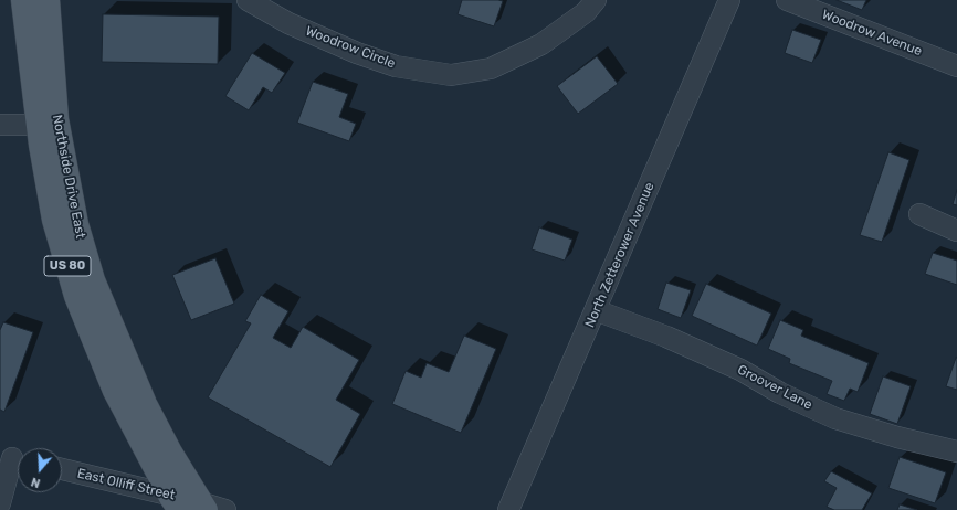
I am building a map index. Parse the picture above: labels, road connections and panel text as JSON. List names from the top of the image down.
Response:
{
  "streets": {
    "main road": ["Northside Drive East", "US 80"],
    "street": [
      "Woodrow Avenue",
      "Woodrow Circle",
      "North Zetterower Avenue",
      "Groover Lane",
      "East Olliff Street"
    ]
  },
  "crossings": [
    ["Northside Drive East", "East Olliff Street"],
    ["North Zetterower Avenue", "Groover Lane"]
  ],
  "north": "bottom"
}
